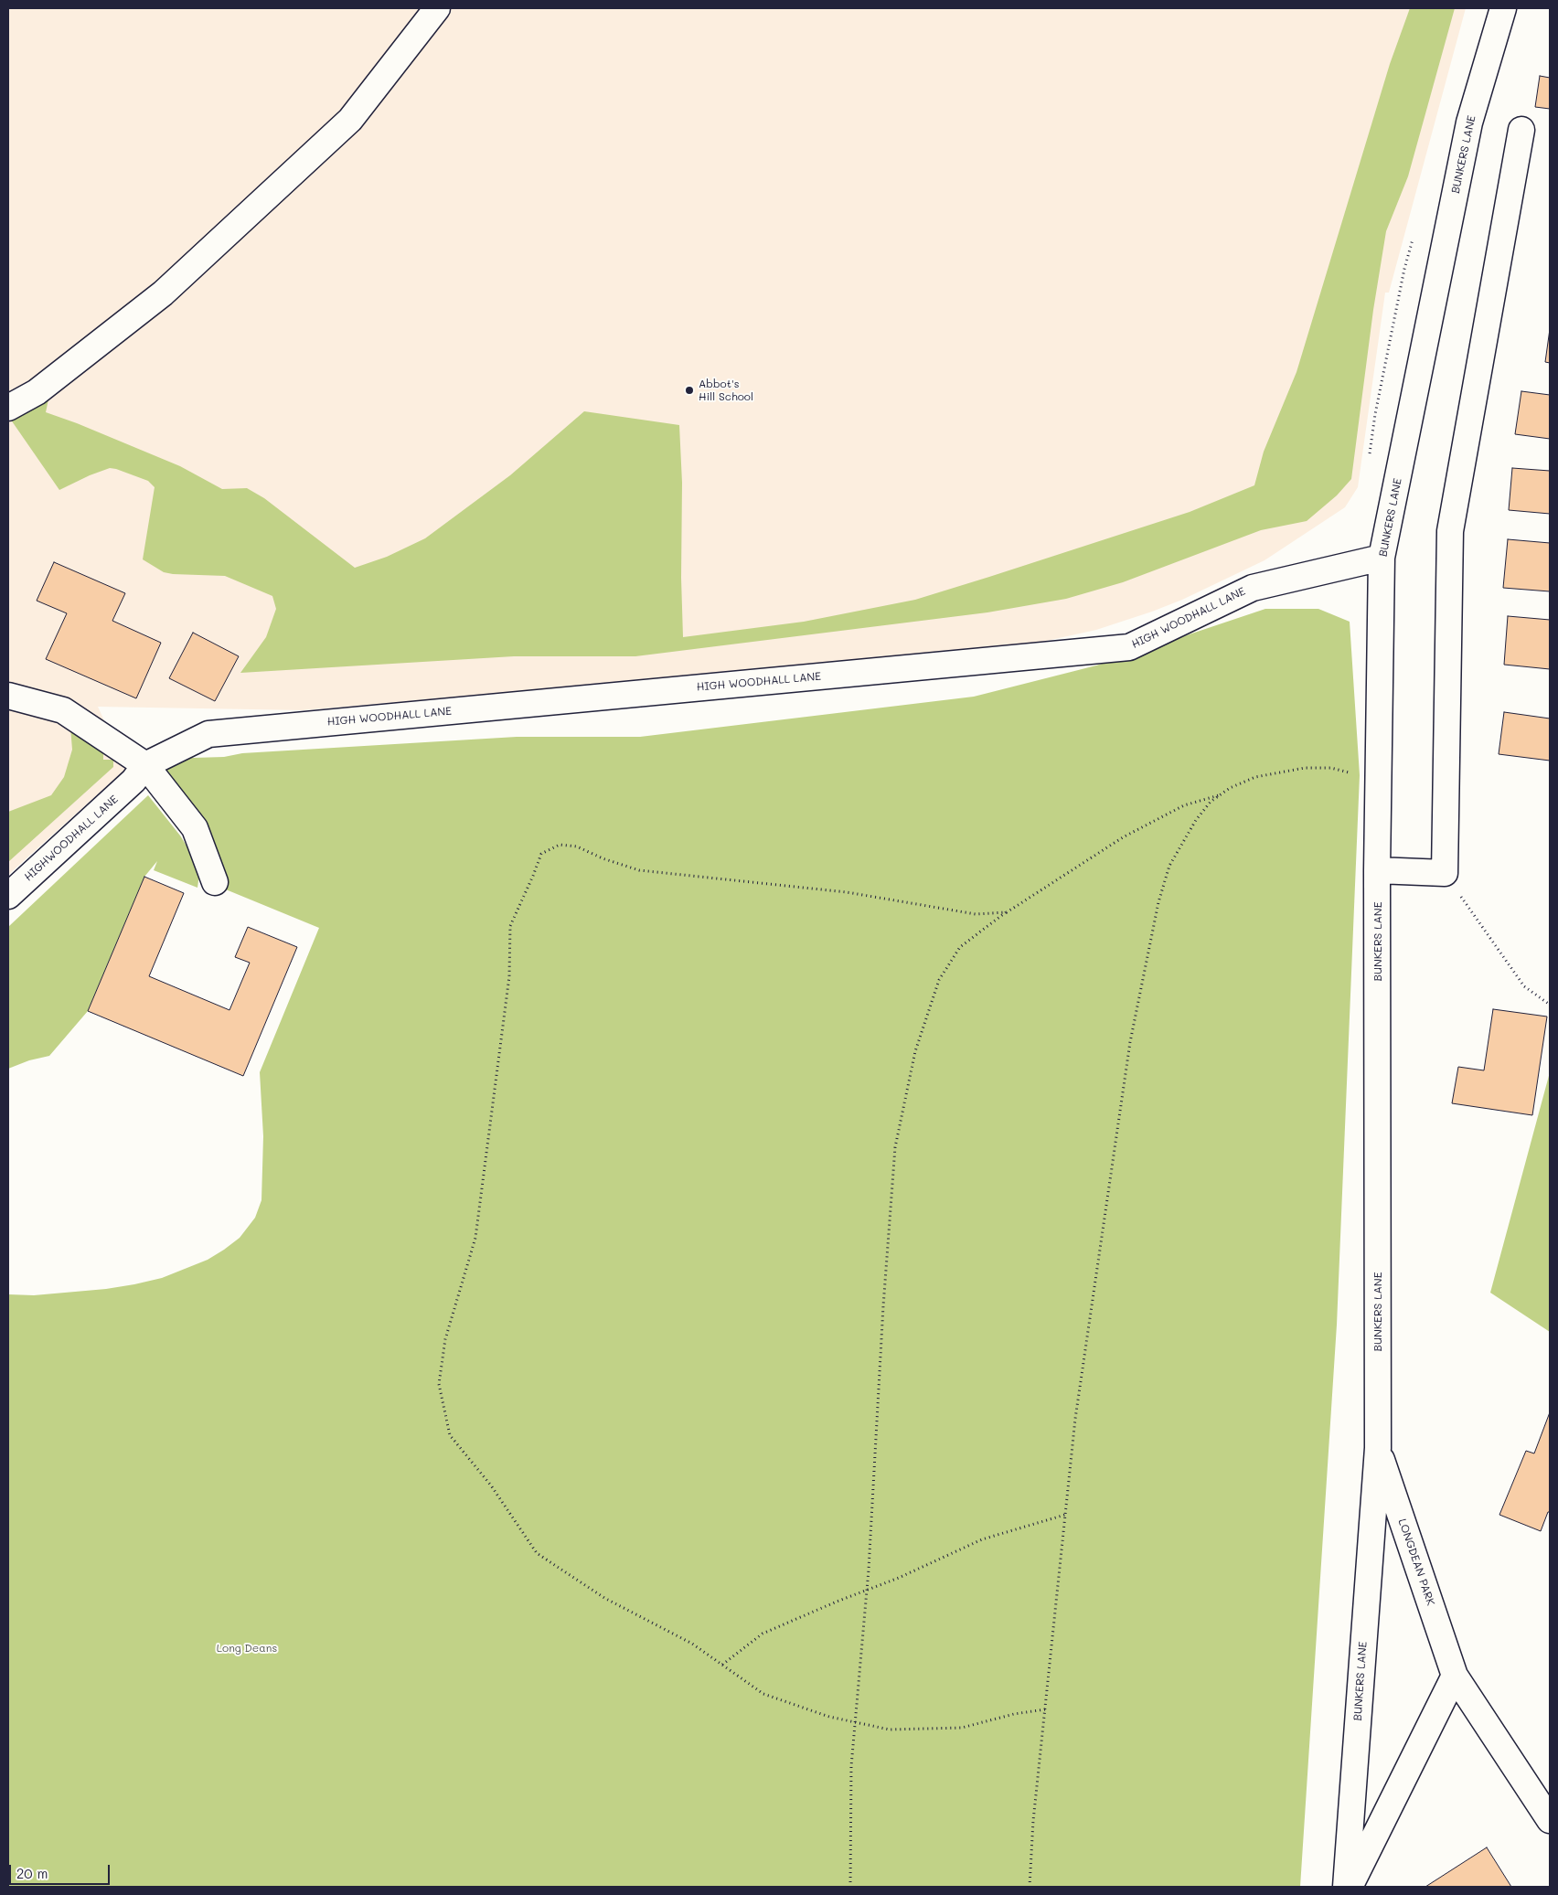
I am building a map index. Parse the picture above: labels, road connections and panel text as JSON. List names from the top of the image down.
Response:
{
  "streets": {
    "street": [
      "BUNKERS LANE",
      "HIGH WOODHALL LANE",
      "HIGHWOODHALL LANE",
      "LONGDEAN PARK"
    ]
  },
  "crossings": [
    ["BUNKERS LANE", "HIGH WOODHALL LANE"],
    ["BUNKERS LANE", "LONGDEAN PARK"],
    ["HIGH WOODHALL LANE", "HIGHWOODHALL LANE"]
  ],
  "parks": ["Long Deans"],
  "places": ["Abbot's Hill School"],
  "scale_bar": "20 m"
}
